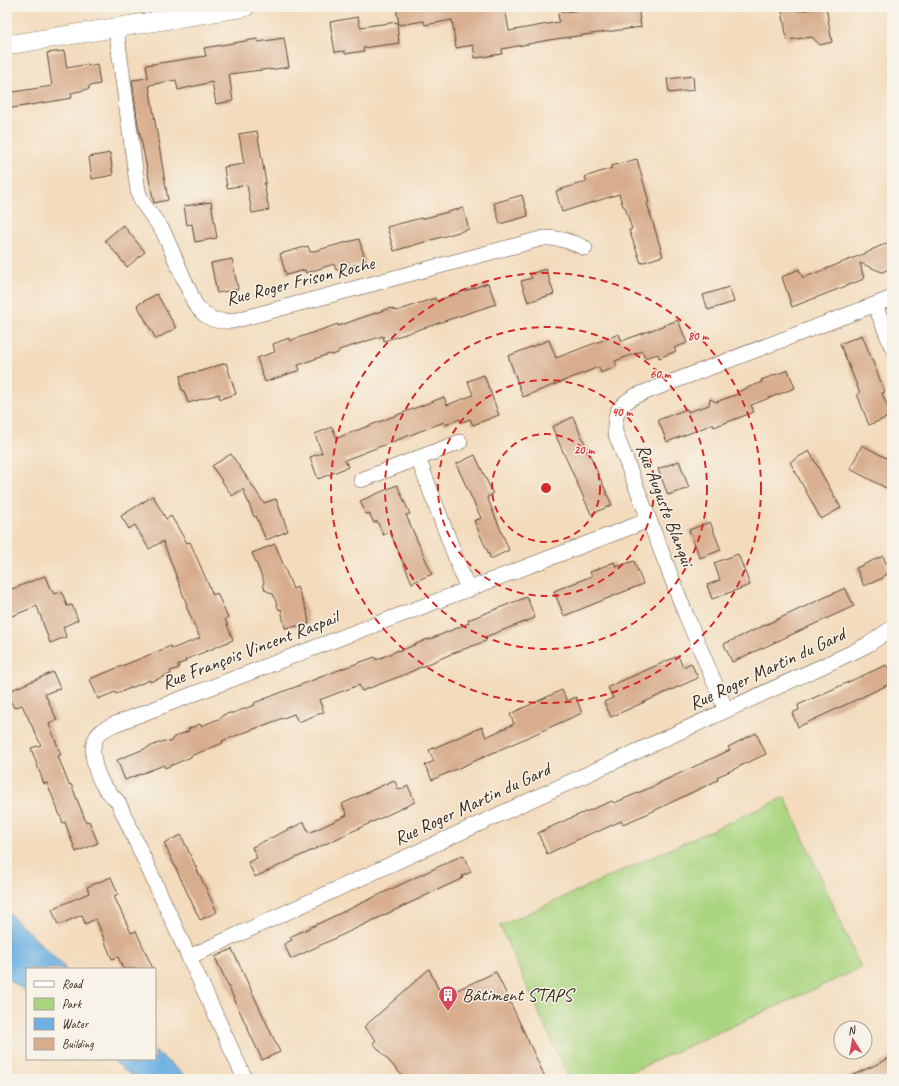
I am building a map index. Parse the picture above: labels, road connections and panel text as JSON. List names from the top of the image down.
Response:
{
  "streets": {
    "street": [
      "Rue Roger Frison Roche",
      "Rue Auguste Blanqui",
      "Rue François Vincent Raspail",
      "Rue Roger Martin du Gard"
    ]
  },
  "crossings": [
    ["Rue Auguste Blanqui", "Rue François Vincent Raspail"],
    ["Rue Auguste Blanqui", "Rue Roger Martin du Gard"],
    ["Rue François Vincent Raspail", "Rue Roger Martin du Gard"]
  ],
  "places": {
    "building": ["Bâtiment STAPS"]
  },
  "legend": [
    "Road",
    "Park",
    "Water",
    "Building"
  ],
  "north": "top",
  "rings": [
    "80 m",
    "60 m",
    "40 m",
    "20 m"
  ]
}
